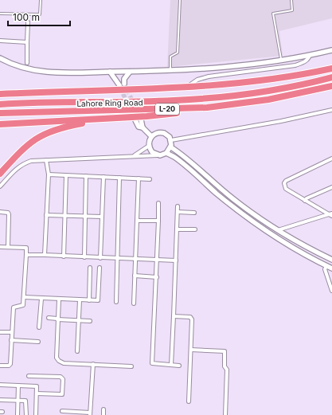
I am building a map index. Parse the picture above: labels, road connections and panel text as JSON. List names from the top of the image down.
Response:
{
  "streets": {
    "highway": ["Lahore Ring Road", "L-20"]
  },
  "scale_bar": "100 m"
}
